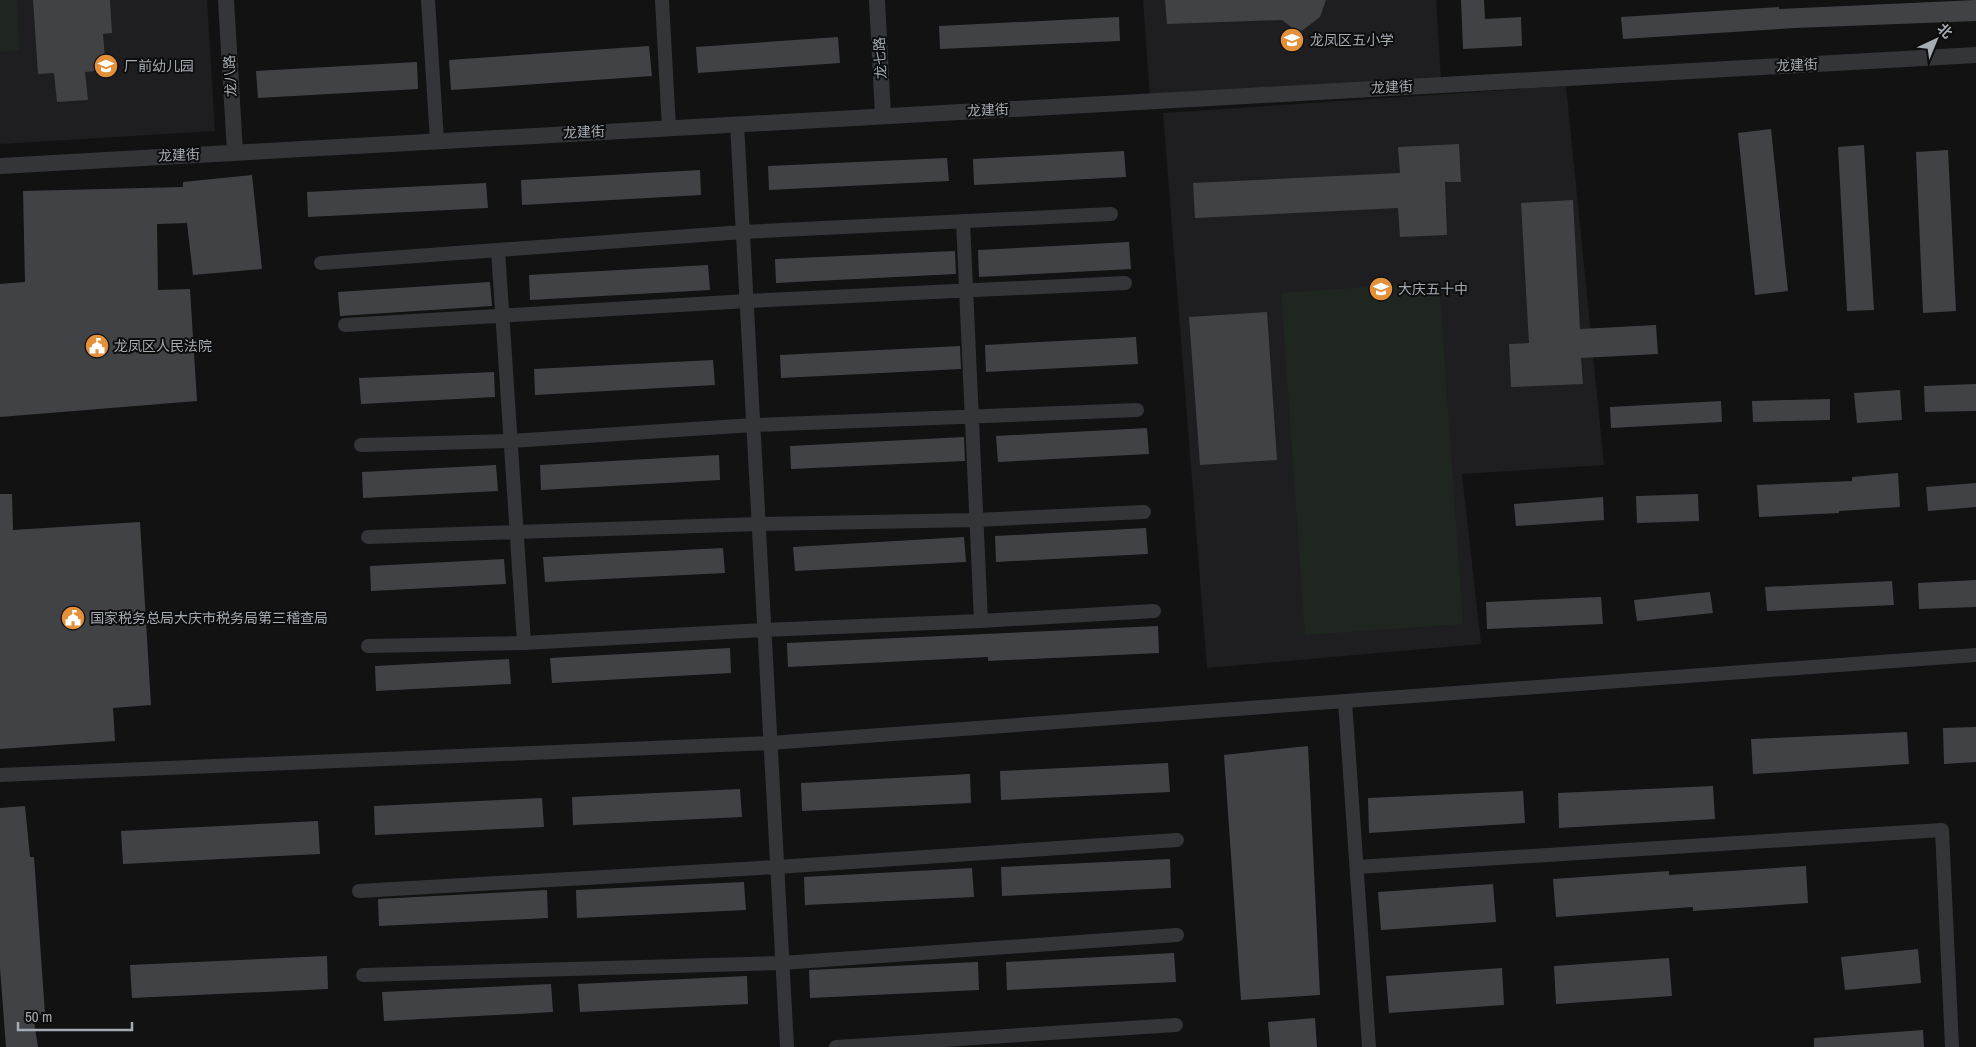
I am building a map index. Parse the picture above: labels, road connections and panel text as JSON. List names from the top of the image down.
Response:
{
  "streets": {
    "street": ["龙七路", "龙建街", "龙八路"]
  },
  "crossings": [
    ["龙七路", "龙建街"],
    ["龙建街", "龙八路"]
  ],
  "places": {
    "school or university": ["龙凤区五小学", "厂前幼儿园", "大庆五十中"],
    "public building": ["龙凤区人民法院", "国家税务总局大庆市税务局第三稽查局"]
  },
  "scale_bar": "50 m",
  "north": "top right"
}
